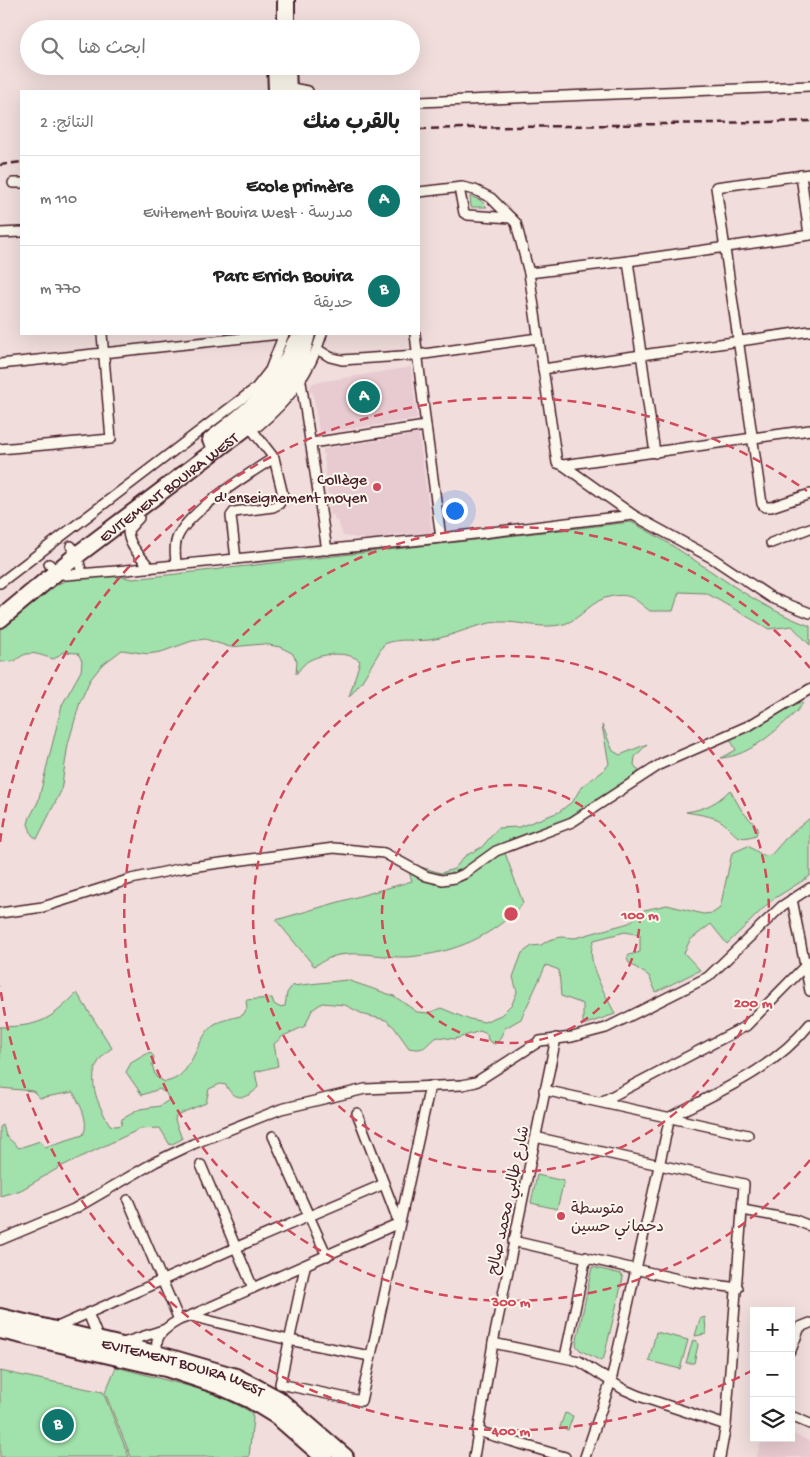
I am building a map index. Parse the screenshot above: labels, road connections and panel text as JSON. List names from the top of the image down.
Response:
{
  "streets": {
    "highway": ["EVITEMENT BOUIRA WEST"],
    "street": ["شارع طالبي محمد صالح"]
  },
  "places": ["Collège d'enseignement moyen", "متوسطة دحماني حسين"],
  "page": {
    "search": "ابحث هنا",
    "heading": ["بالقرب منك", "النتائج: 2"],
    "list": [
      {
        "mark": "A",
        "name": "Ecole primère",
        "note": "مدرسة · Evitement Bouira West",
        "value": "110 m"
      },
      {
        "mark": "B",
        "name": "Parc Errich Bouira",
        "note": "حديقة",
        "value": "770 m"
      }
    ],
    "pins": ["A", "B"],
    "map_buttons": ["+", "−"]
  },
  "rings": [
    "100 m",
    "200 m",
    "300 m",
    "400 m"
  ]
}
